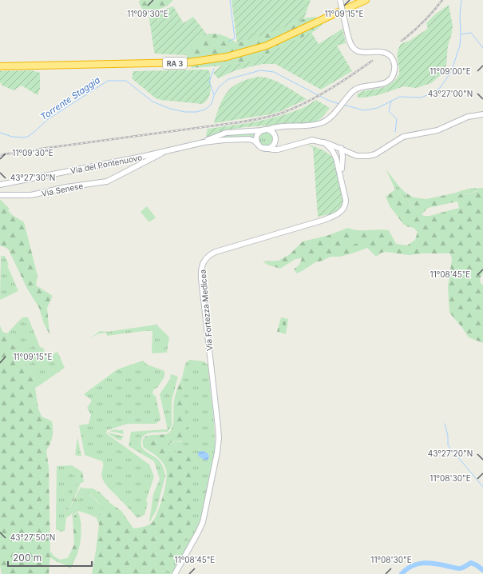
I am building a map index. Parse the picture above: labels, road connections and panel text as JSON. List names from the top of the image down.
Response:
{
  "streets": {
    "highway": ["RA 3"],
    "main road": ["Via del Pontenuovo", "Via Senese", "Via Fortezza Medicea"]
  },
  "crossings": [
    ["Via del Pontenuovo", "Via Senese"]
  ],
  "water": ["Torrente Staggia"],
  "scale_bar": "200 m",
  "coordinates": [
    "11°09'30\"E",
    "11°09'15\"E",
    "11°09'00\"E",
    "43°27'00\"N",
    "43°27'30\"N",
    "11°08'45\"E",
    "43°27'20\"N",
    "11°08'30\"E",
    "43°27'50\"N"
  ]
}
